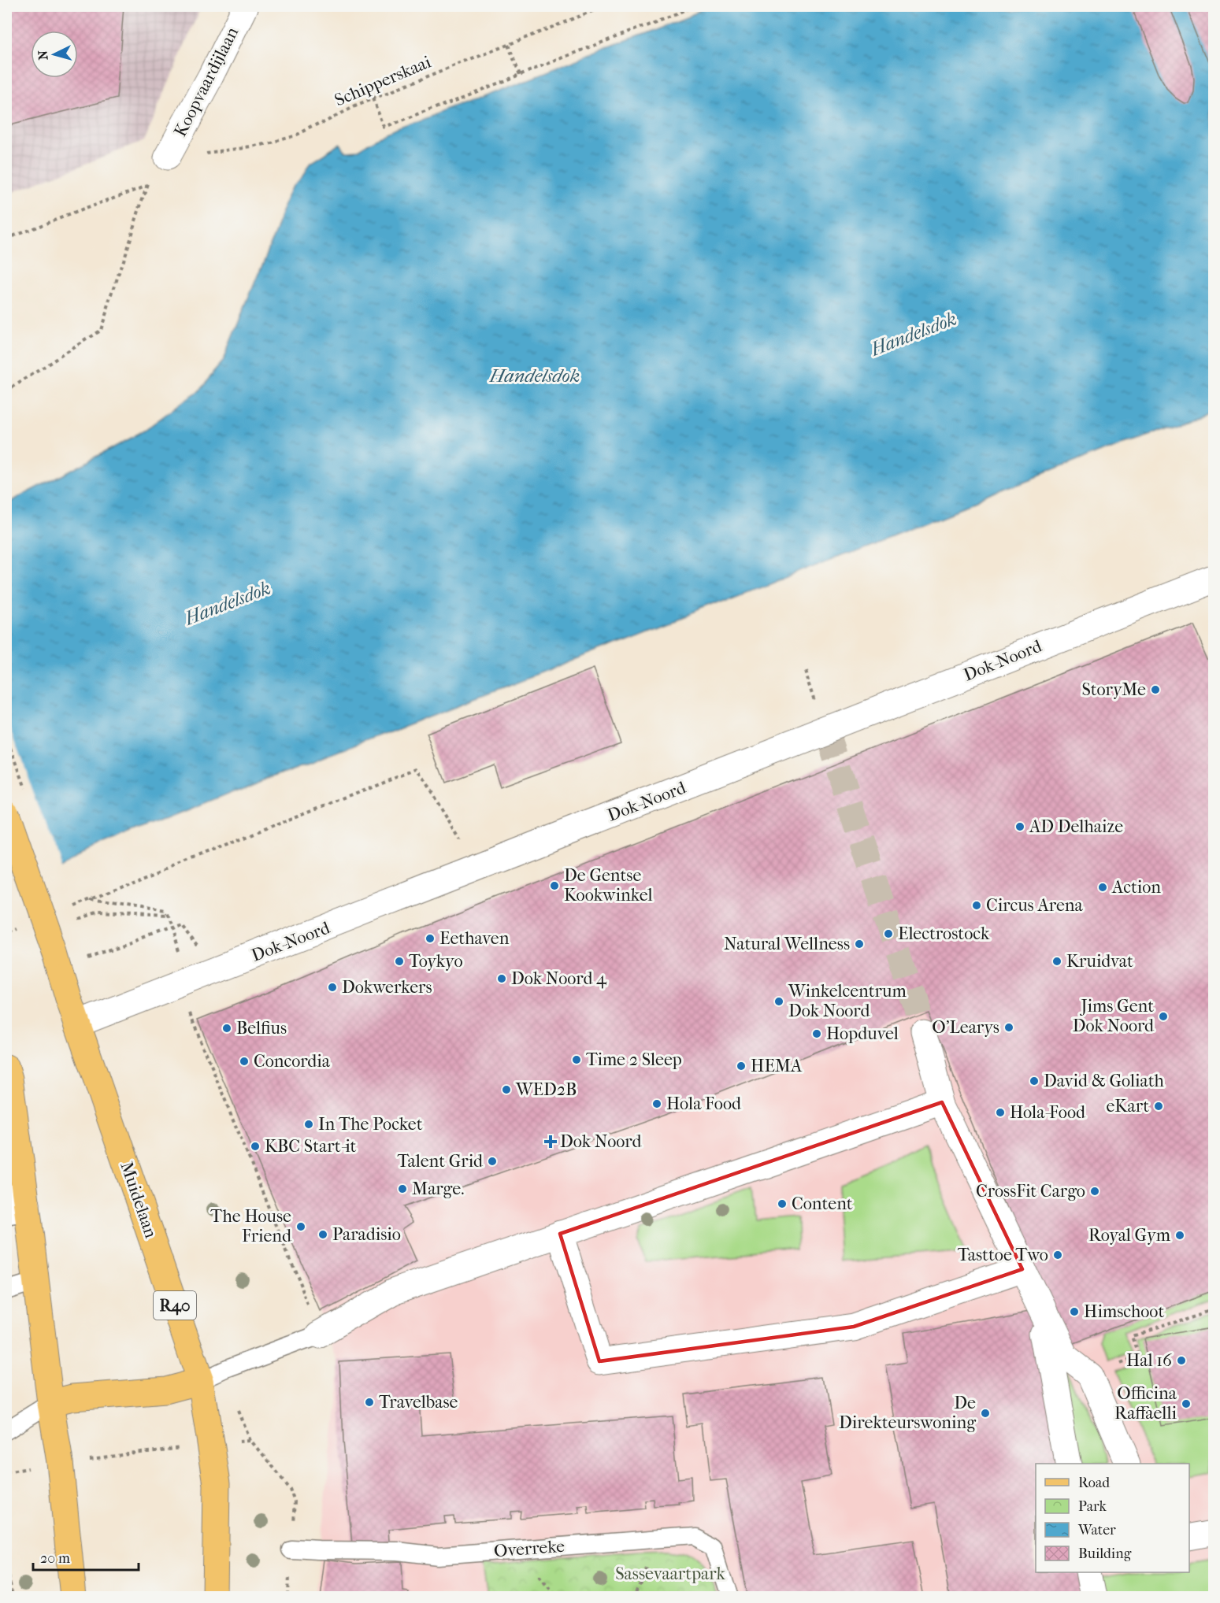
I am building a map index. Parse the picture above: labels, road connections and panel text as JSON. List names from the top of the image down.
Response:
{
  "streets": {
    "main road": ["Muidelaan", "R40"],
    "street": ["Koopvaardijlaan", "Dok-Noord"],
    "lane": ["Overreke"],
    "path": ["Schipperskaai"]
  },
  "crossings": [
    ["Schipperskaai", "Koopvaardijlaan"],
    ["Dok-Noord", "Muidelaan"]
  ],
  "water": ["Handelsdok"],
  "parks": ["Sassevaartpark"],
  "places": {
    "other": [
      "StoryMe",
      "AD Delhaize",
      "De Gentse Kookwinkel",
      "Action",
      "Circus Arena",
      "Electrostock",
      "Eethaven",
      "Natural Wellness",
      "Toykyo",
      "Kruidvat",
      "Dok Noord 4",
      "Dokwerkers",
      "Winkelcentrum Dok Noord",
      "Jims Gent Dok Noord",
      "O'Learys",
      "Belfius",
      "Hopduvel",
      "Time 2 Sleep",
      "Concordia",
      "HEMA",
      "David & Goliath",
      "WED2B",
      "Hola Food",
      "eKart",
      "Hola-Food",
      "In The Pocket",
      "KBC Start-it",
      "Talent Grid",
      "Marge.",
      "CrossFit Cargo",
      "Content",
      "The House Friend",
      "Paradisio",
      "Royal Gym",
      "Tasttoe Two",
      "Himschoot",
      "Hal 16",
      "Travelbase",
      "Officina Raffaelli",
      "De Direkteurswoning"
    ],
    "health": ["Dok Noord"]
  },
  "legend": [
    "Road",
    "Park",
    "Water",
    "Building"
  ],
  "scale_bar": "20 m",
  "north": "left"
}
